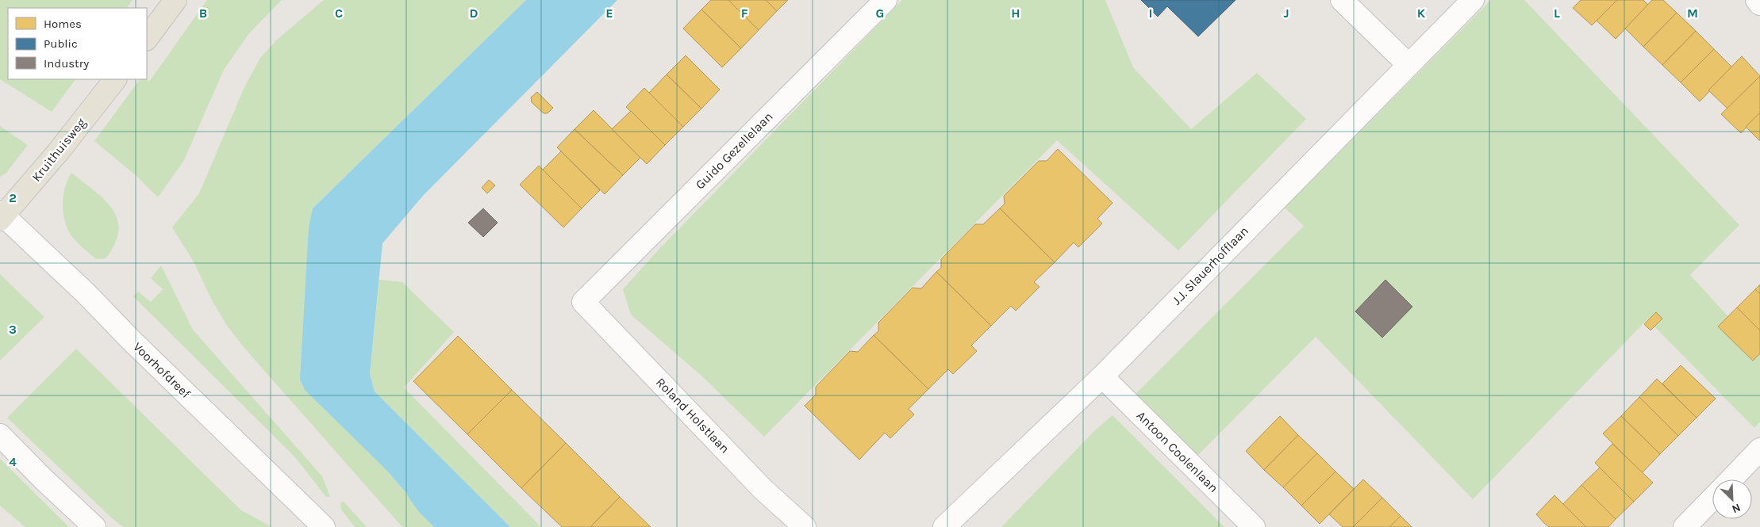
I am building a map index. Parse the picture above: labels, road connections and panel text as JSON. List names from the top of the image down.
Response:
{
  "streets": {
    "main road": ["Kruithuisweg"],
    "street": [
      "Guido Gezellelaan",
      "J.J. Slauerhofflaan",
      "Voorhofdreef",
      "Roland Holstlaan",
      "Antoon Coolenlaan"
    ]
  },
  "crossings": [
    ["Kruithuisweg", "Voorhofdreef"],
    ["Guido Gezellelaan", "Roland Holstlaan"],
    ["J.J. Slauerhofflaan", "Antoon Coolenlaan"]
  ],
  "legend": ["Homes", "Public", "Industry"],
  "north": "bottom right",
  "grid": {
    "columns": [
      "B",
      "C",
      "D",
      "E",
      "F",
      "G",
      "H",
      "I",
      "J",
      "K",
      "L",
      "M"
    ],
    "rows": ["2", "3", "4"]
  }
}
